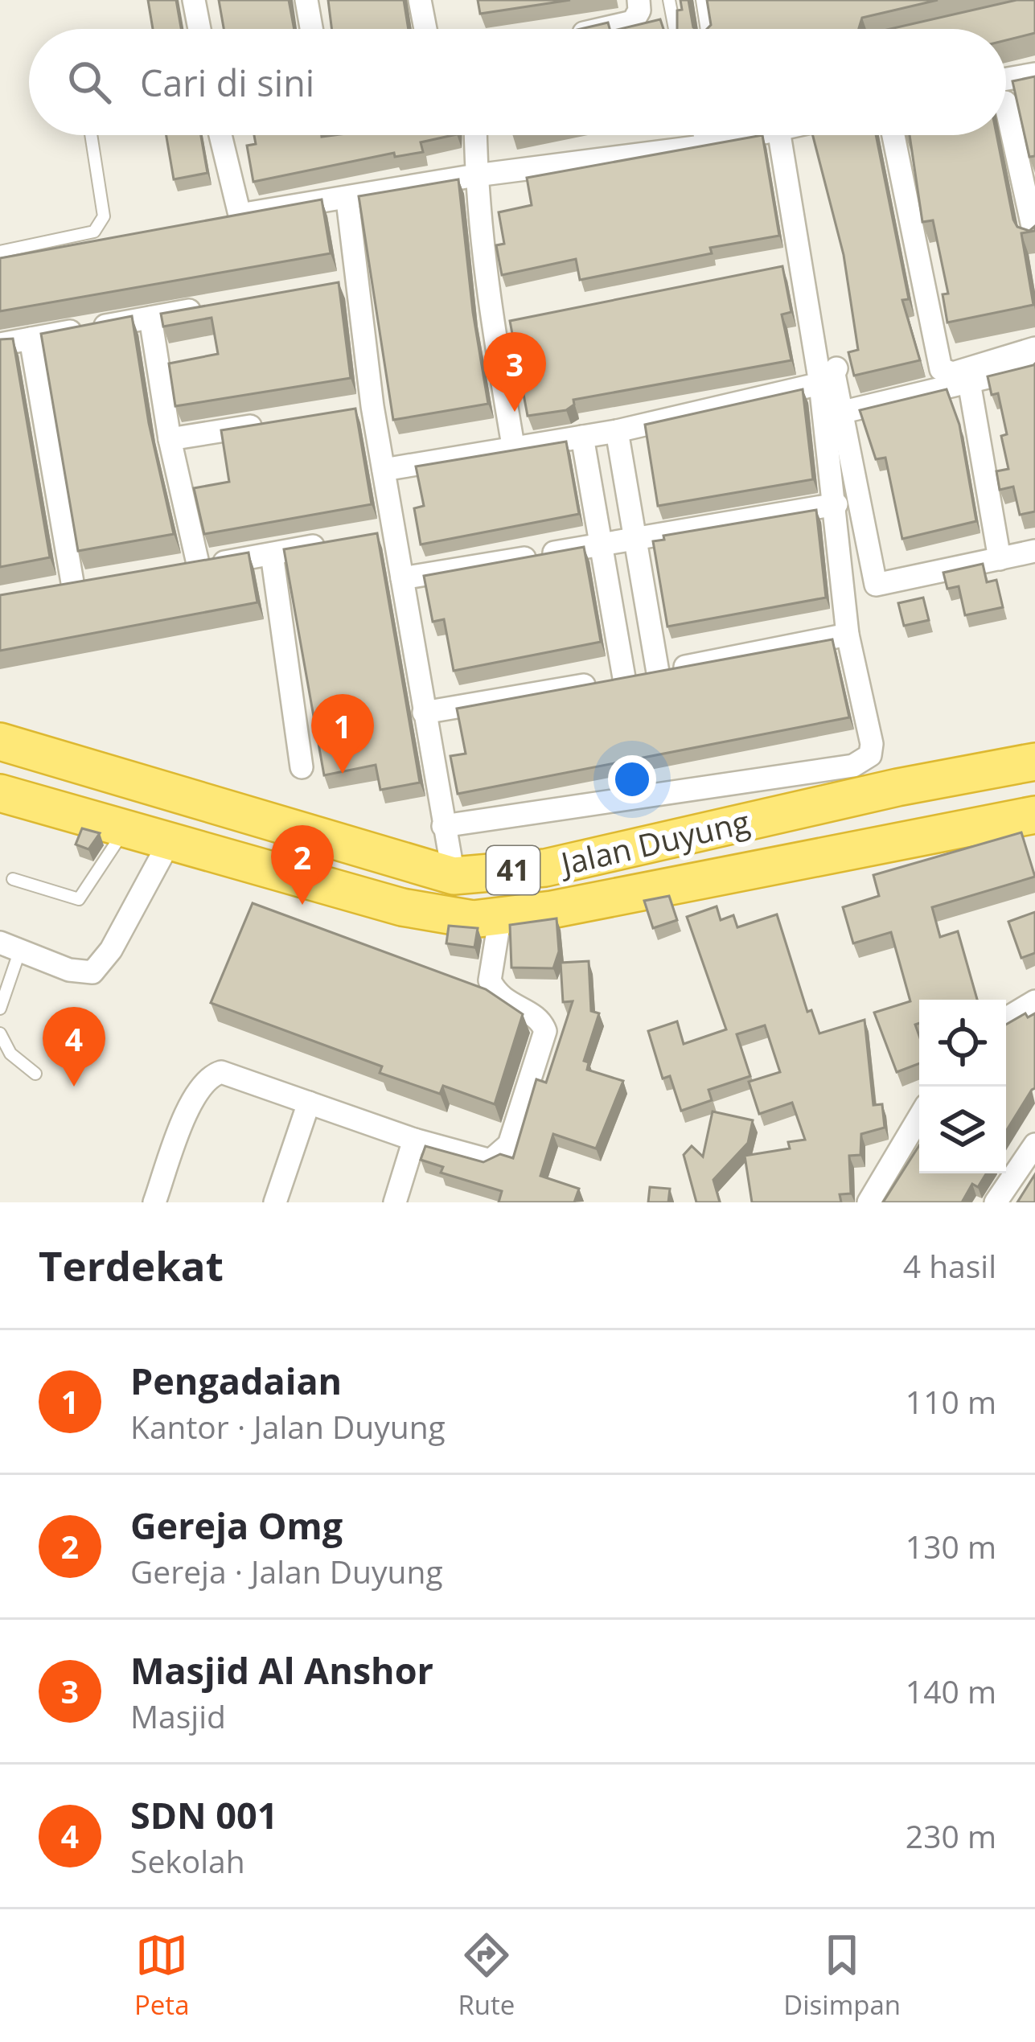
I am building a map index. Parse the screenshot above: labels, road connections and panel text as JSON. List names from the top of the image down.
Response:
{
  "streets": {
    "highway": ["Jalan Duyung", "41"]
  },
  "page": {
    "search": "Cari di sini",
    "pins": [
      "3",
      "1",
      "2",
      "4"
    ],
    "heading": ["Terdekat", "4 hasil"],
    "list": [
      {
        "mark": "1",
        "name": "Pengadaian",
        "note": "Kantor · Jalan Duyung",
        "value": "110 m"
      },
      {
        "mark": "2",
        "name": "Gereja Omg",
        "note": "Gereja · Jalan Duyung",
        "value": "130 m"
      },
      {
        "mark": "3",
        "name": "Masjid Al Anshor",
        "note": "Masjid",
        "value": "140 m"
      },
      {
        "mark": "4",
        "name": "SDN 001",
        "note": "Sekolah",
        "value": "230 m"
      }
    ],
    "nav": ["Peta", "Rute", "Disimpan"]
  }
}
